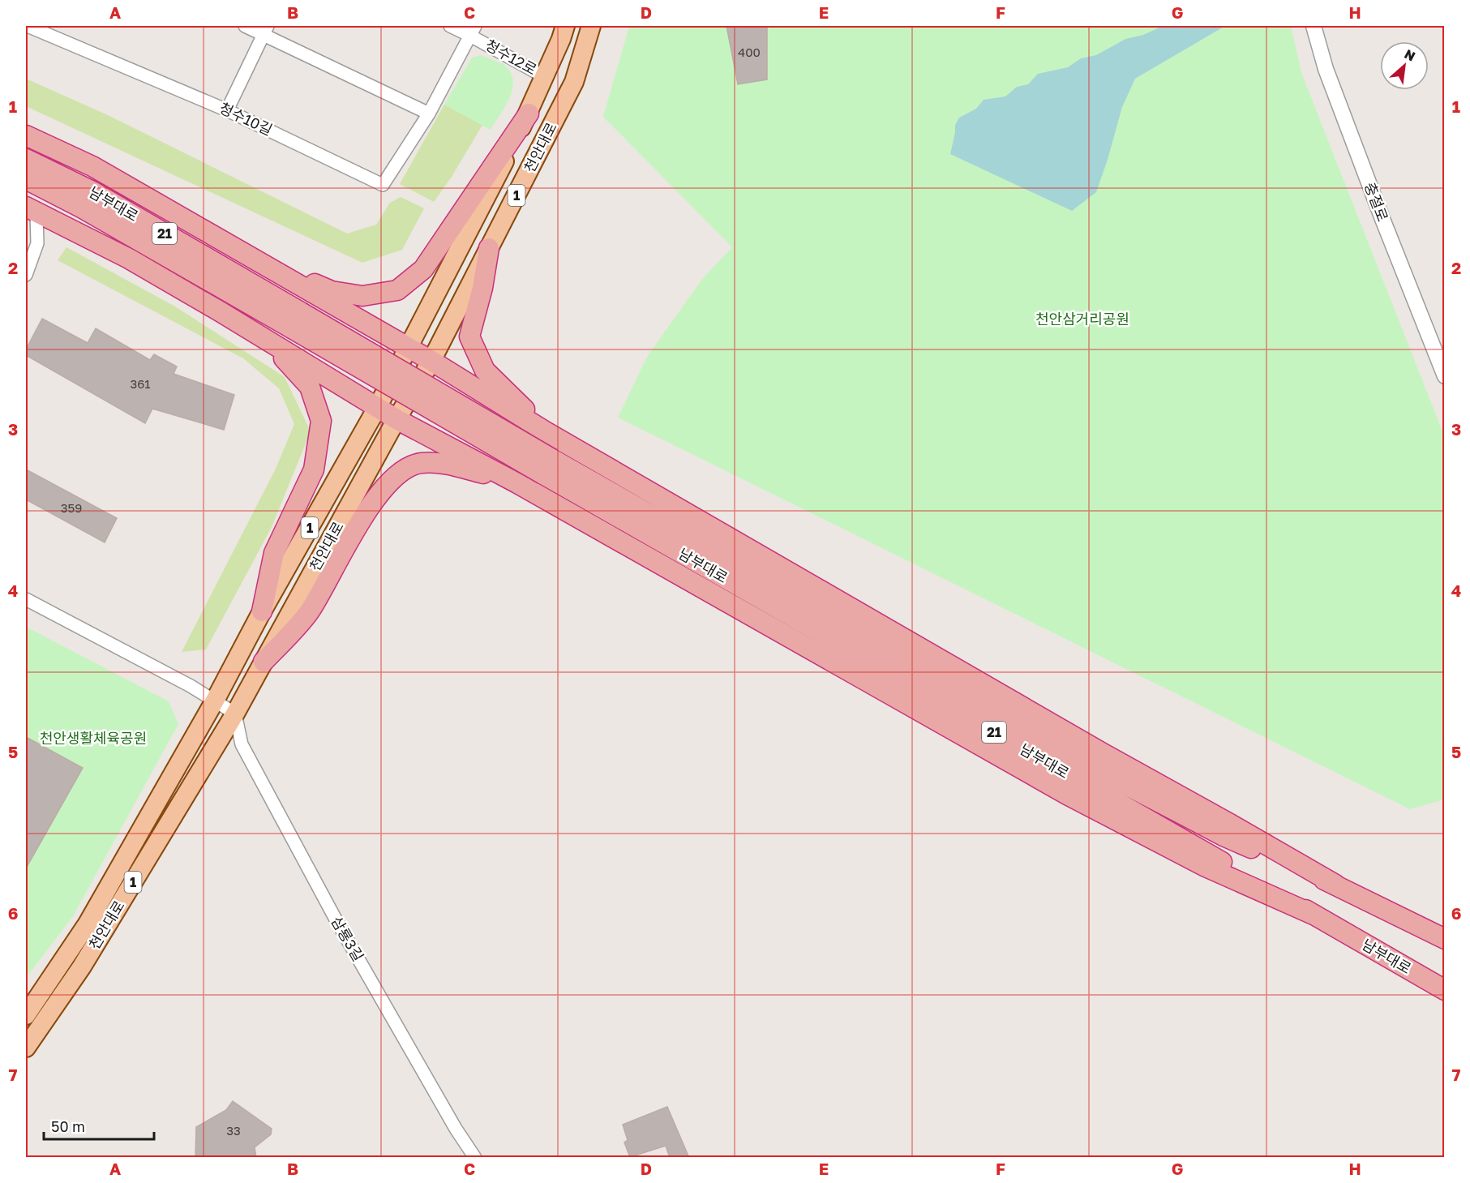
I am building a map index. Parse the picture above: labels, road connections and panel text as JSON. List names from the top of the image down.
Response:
{
  "streets": {
    "highway": ["남부대로", "21"],
    "main road": ["천안대로", "1"],
    "street": [
      "청수12로",
      "청수10길",
      "충절로",
      "삼룡3길"
    ]
  },
  "crossings": [
    ["청수12로", "청수10길"],
    ["청수12로", "천안대로"],
    ["천안대로", "삼룡3길"],
    ["남부대로", "21"]
  ],
  "parks": ["천안삼거리공원", "천안생활체육공원"],
  "house_numbers": [
    "400",
    "361",
    "359",
    "33"
  ],
  "scale_bar": "50 m",
  "north": "top right",
  "grid": {
    "columns": [
      "A",
      "B",
      "C",
      "D",
      "E",
      "F",
      "G",
      "H"
    ],
    "rows": [
      "1",
      "2",
      "3",
      "4",
      "5",
      "6",
      "7"
    ]
  }
}
